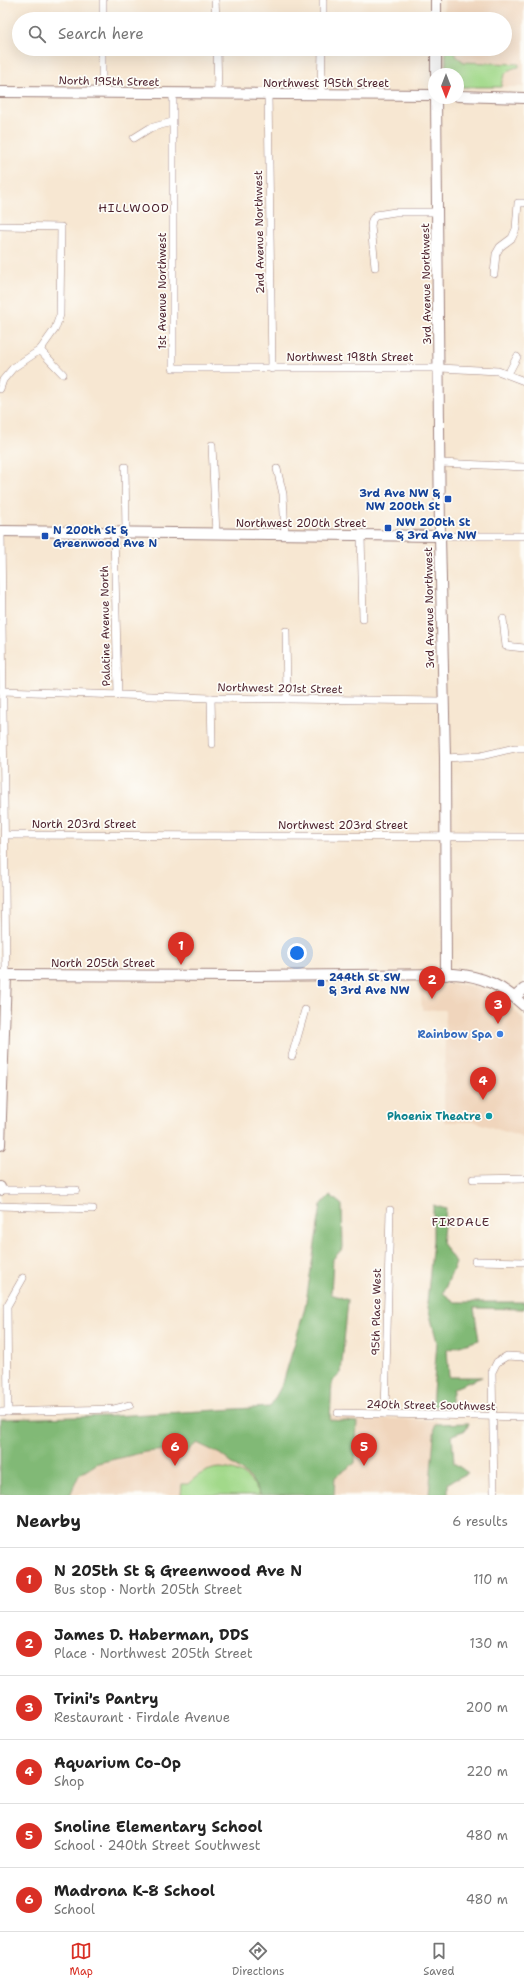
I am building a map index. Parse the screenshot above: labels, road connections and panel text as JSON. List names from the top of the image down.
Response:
{
  "streets": {
    "street": [
      "North 195th Street",
      "Northwest 195th Street",
      "2nd Avenue Northwest",
      "3rd Avenue Northwest",
      "1st Avenue Northwest",
      "Northwest 198th Street",
      "Northwest 200th Street",
      "Palatine Avenue North",
      "Northwest 201st Street",
      "North 203rd Street",
      "Northwest 203rd Street",
      "North 205th Street",
      "95th Place West",
      "240th Street Southwest"
    ]
  },
  "crossings": [
    ["North 195th Street", "Northwest 195th Street"],
    ["North 195th Street", "1st Avenue Northwest"],
    ["Northwest 195th Street", "2nd Avenue Northwest"],
    ["2nd Avenue Northwest", "Northwest 198th Street"],
    ["3rd Avenue Northwest", "Northwest 198th Street"],
    ["3rd Avenue Northwest", "Northwest 200th Street"],
    ["3rd Avenue Northwest", "Northwest 201st Street"],
    ["3rd Avenue Northwest", "Northwest 203rd Street"],
    ["3rd Avenue Northwest", "North 205th Street"],
    ["1st Avenue Northwest", "Northwest 198th Street"],
    ["Northwest 200th Street", "Palatine Avenue North"],
    ["Palatine Avenue North", "Northwest 201st Street"],
    ["North 203rd Street", "Northwest 203rd Street"],
    ["95th Place West", "240th Street Southwest"]
  ],
  "districts": ["HILLWOOD", "FIRDALE"],
  "places": {
    "transit": [
      "3rd Ave NW & NW 200th St",
      "NW 200th St & 3rd Ave NW",
      "N 200th St & Greenwood Ave N",
      "244th St SW & 3rd Ave NW"
    ],
    "other": ["Rainbow Spa", "Phoenix Theatre"]
  },
  "north": "bottom",
  "page": {
    "search": "Search here",
    "pins": [
      "1",
      "2",
      "3",
      "4",
      "5",
      "6"
    ],
    "heading": ["Nearby", "6 results"],
    "list": [
      {
        "mark": "1",
        "name": "N 205th St & Greenwood Ave N",
        "note": "Bus stop · North 205th Street",
        "value": "110 m"
      },
      {
        "mark": "2",
        "name": "James D. Haberman, DDS",
        "note": "Place · Northwest 205th Street",
        "value": "130 m"
      },
      {
        "mark": "3",
        "name": "Trini's Pantry",
        "note": "Restaurant · Firdale Avenue",
        "value": "200 m"
      },
      {
        "mark": "4",
        "name": "Aquarium Co-Op",
        "note": "Shop",
        "value": "220 m"
      },
      {
        "mark": "5",
        "name": "Snoline Elementary School",
        "note": "School · 240th Street Southwest",
        "value": "480 m"
      },
      {
        "mark": "6",
        "name": "Madrona K-8 School",
        "note": "School",
        "value": "480 m"
      }
    ],
    "nav": ["Map", "Directions", "Saved"]
  }
}
